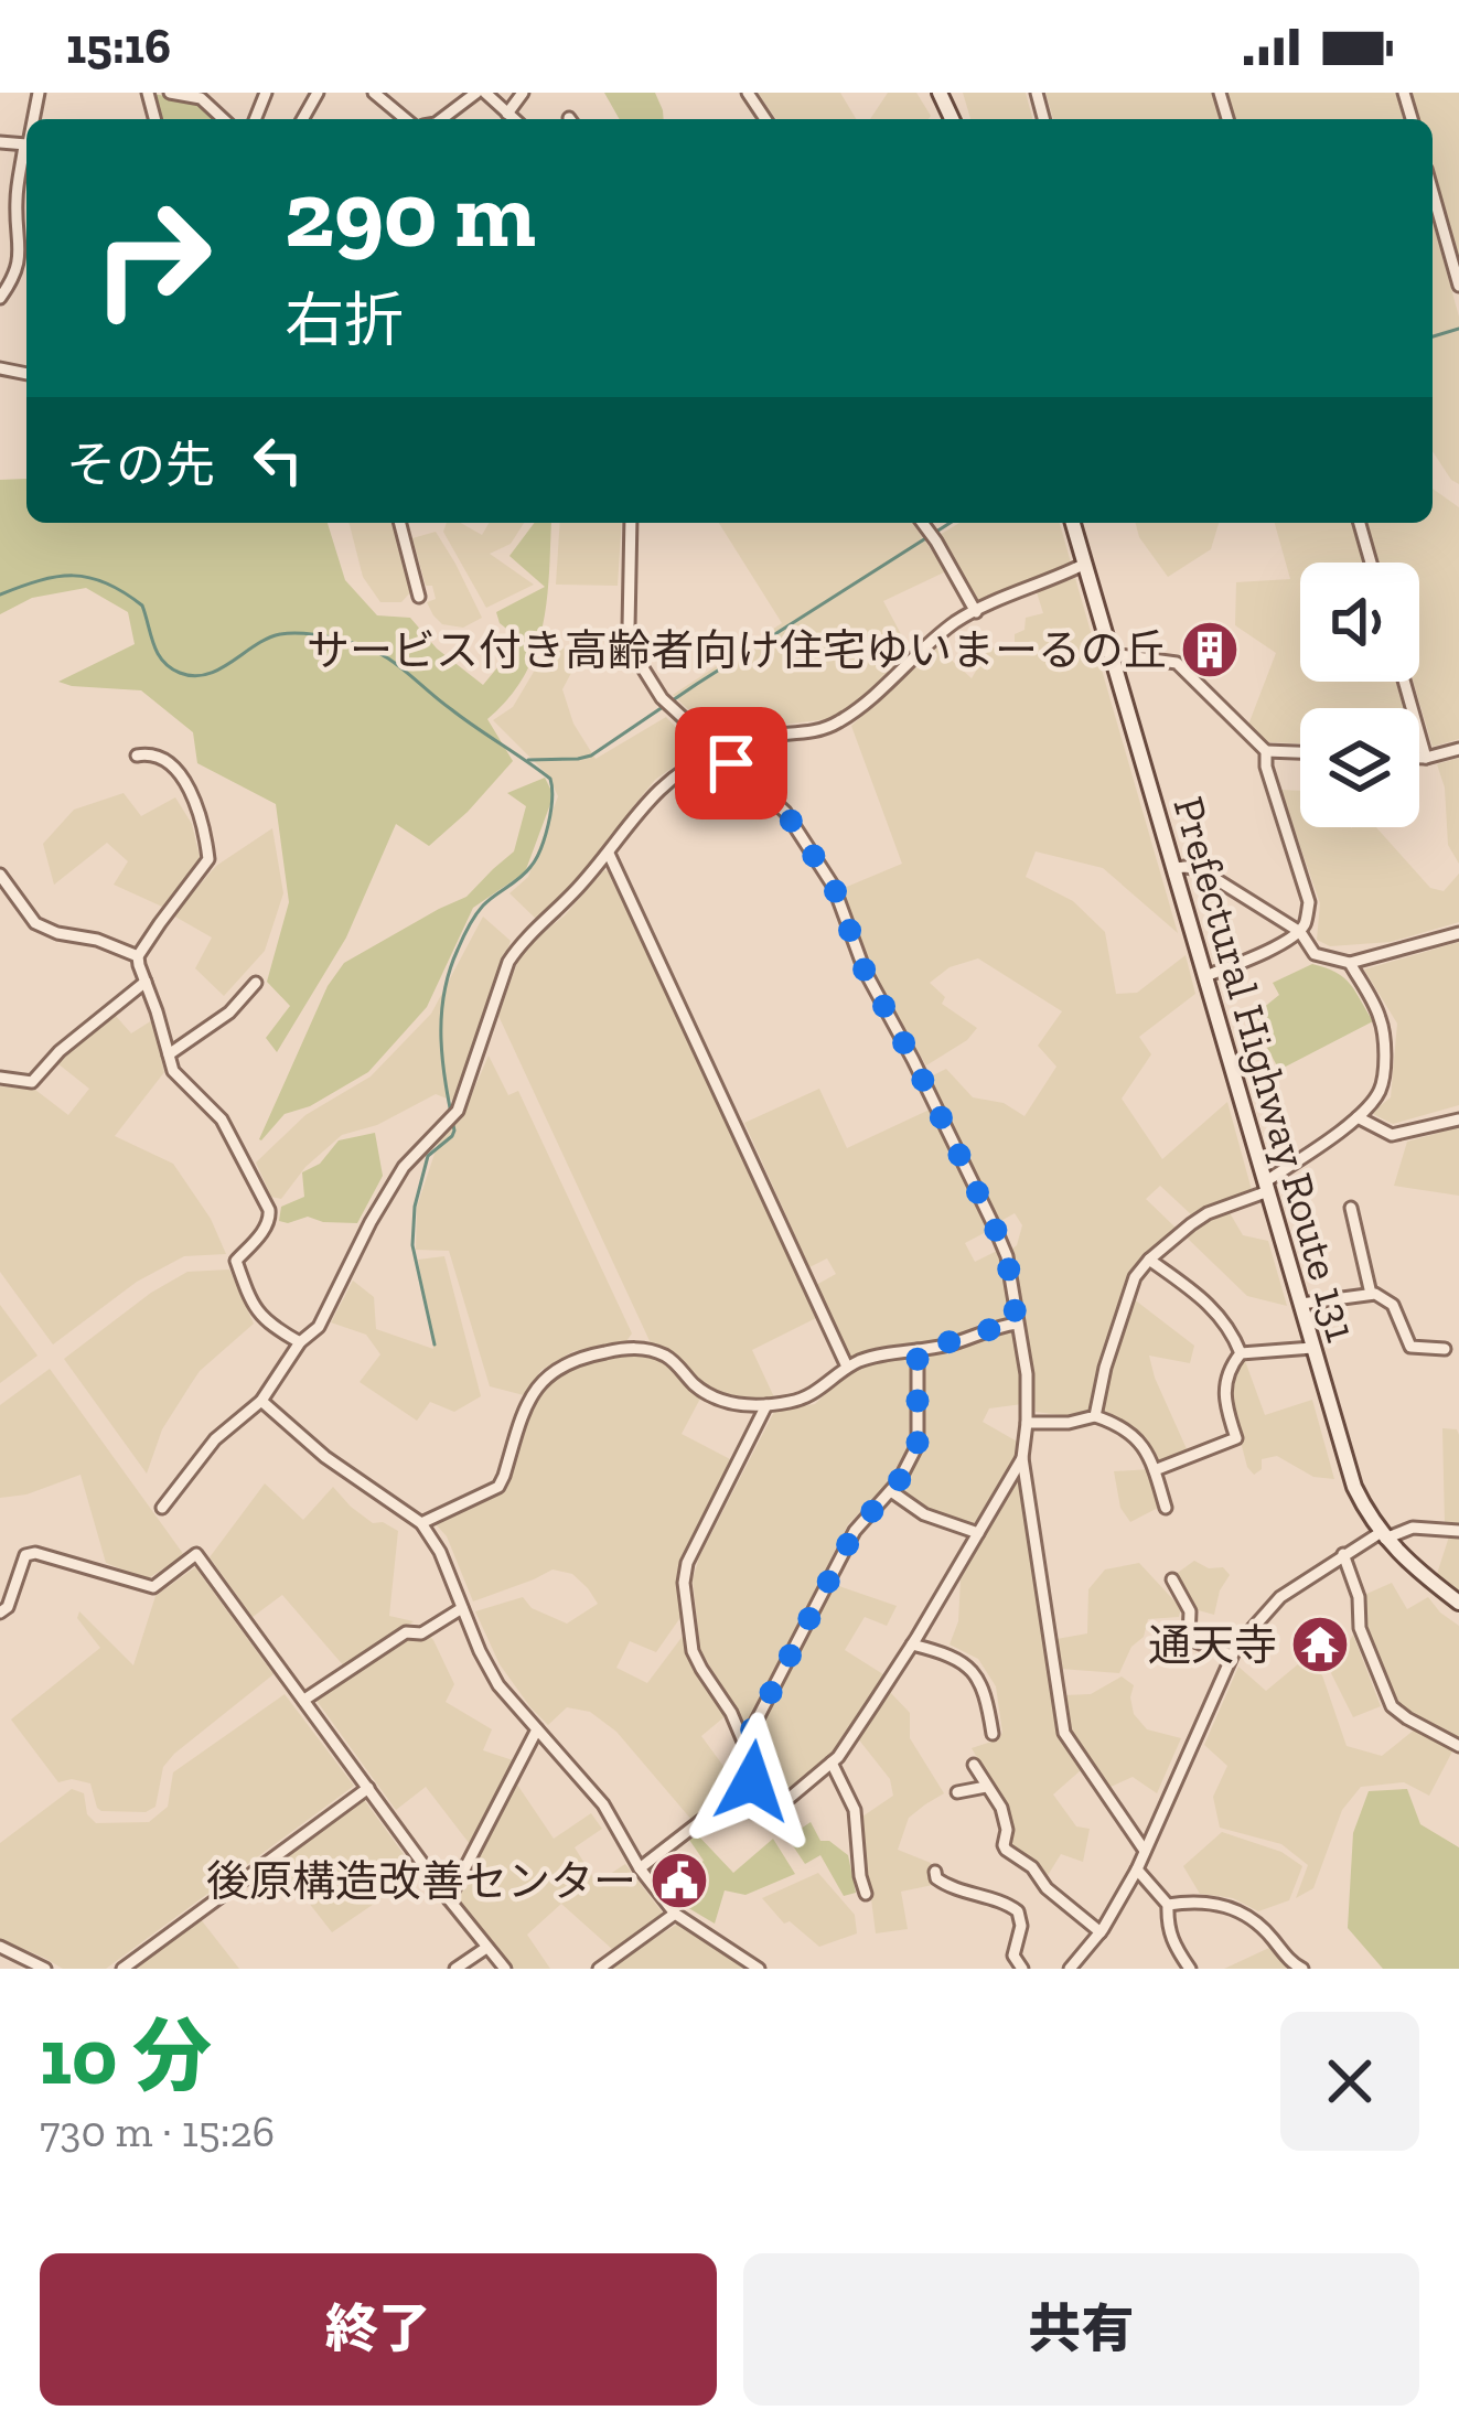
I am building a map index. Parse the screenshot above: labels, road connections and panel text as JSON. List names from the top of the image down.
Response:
{
  "streets": {
    "main road": ["Prefectural Highway Route 131"]
  },
  "places": {
    "building": ["サービス付き高齢者向け住宅ゆいまーるの丘"],
    "temple": ["通天寺"],
    "public building": ["後原構造改善センター"]
  },
  "page": {
    "status": "15:16",
    "turn": ["290 m", "右折"],
    "then": "その先",
    "heading": ["10 分", "730 m · 15:26"],
    "buttons": ["終了", "共有"]
  }
}
